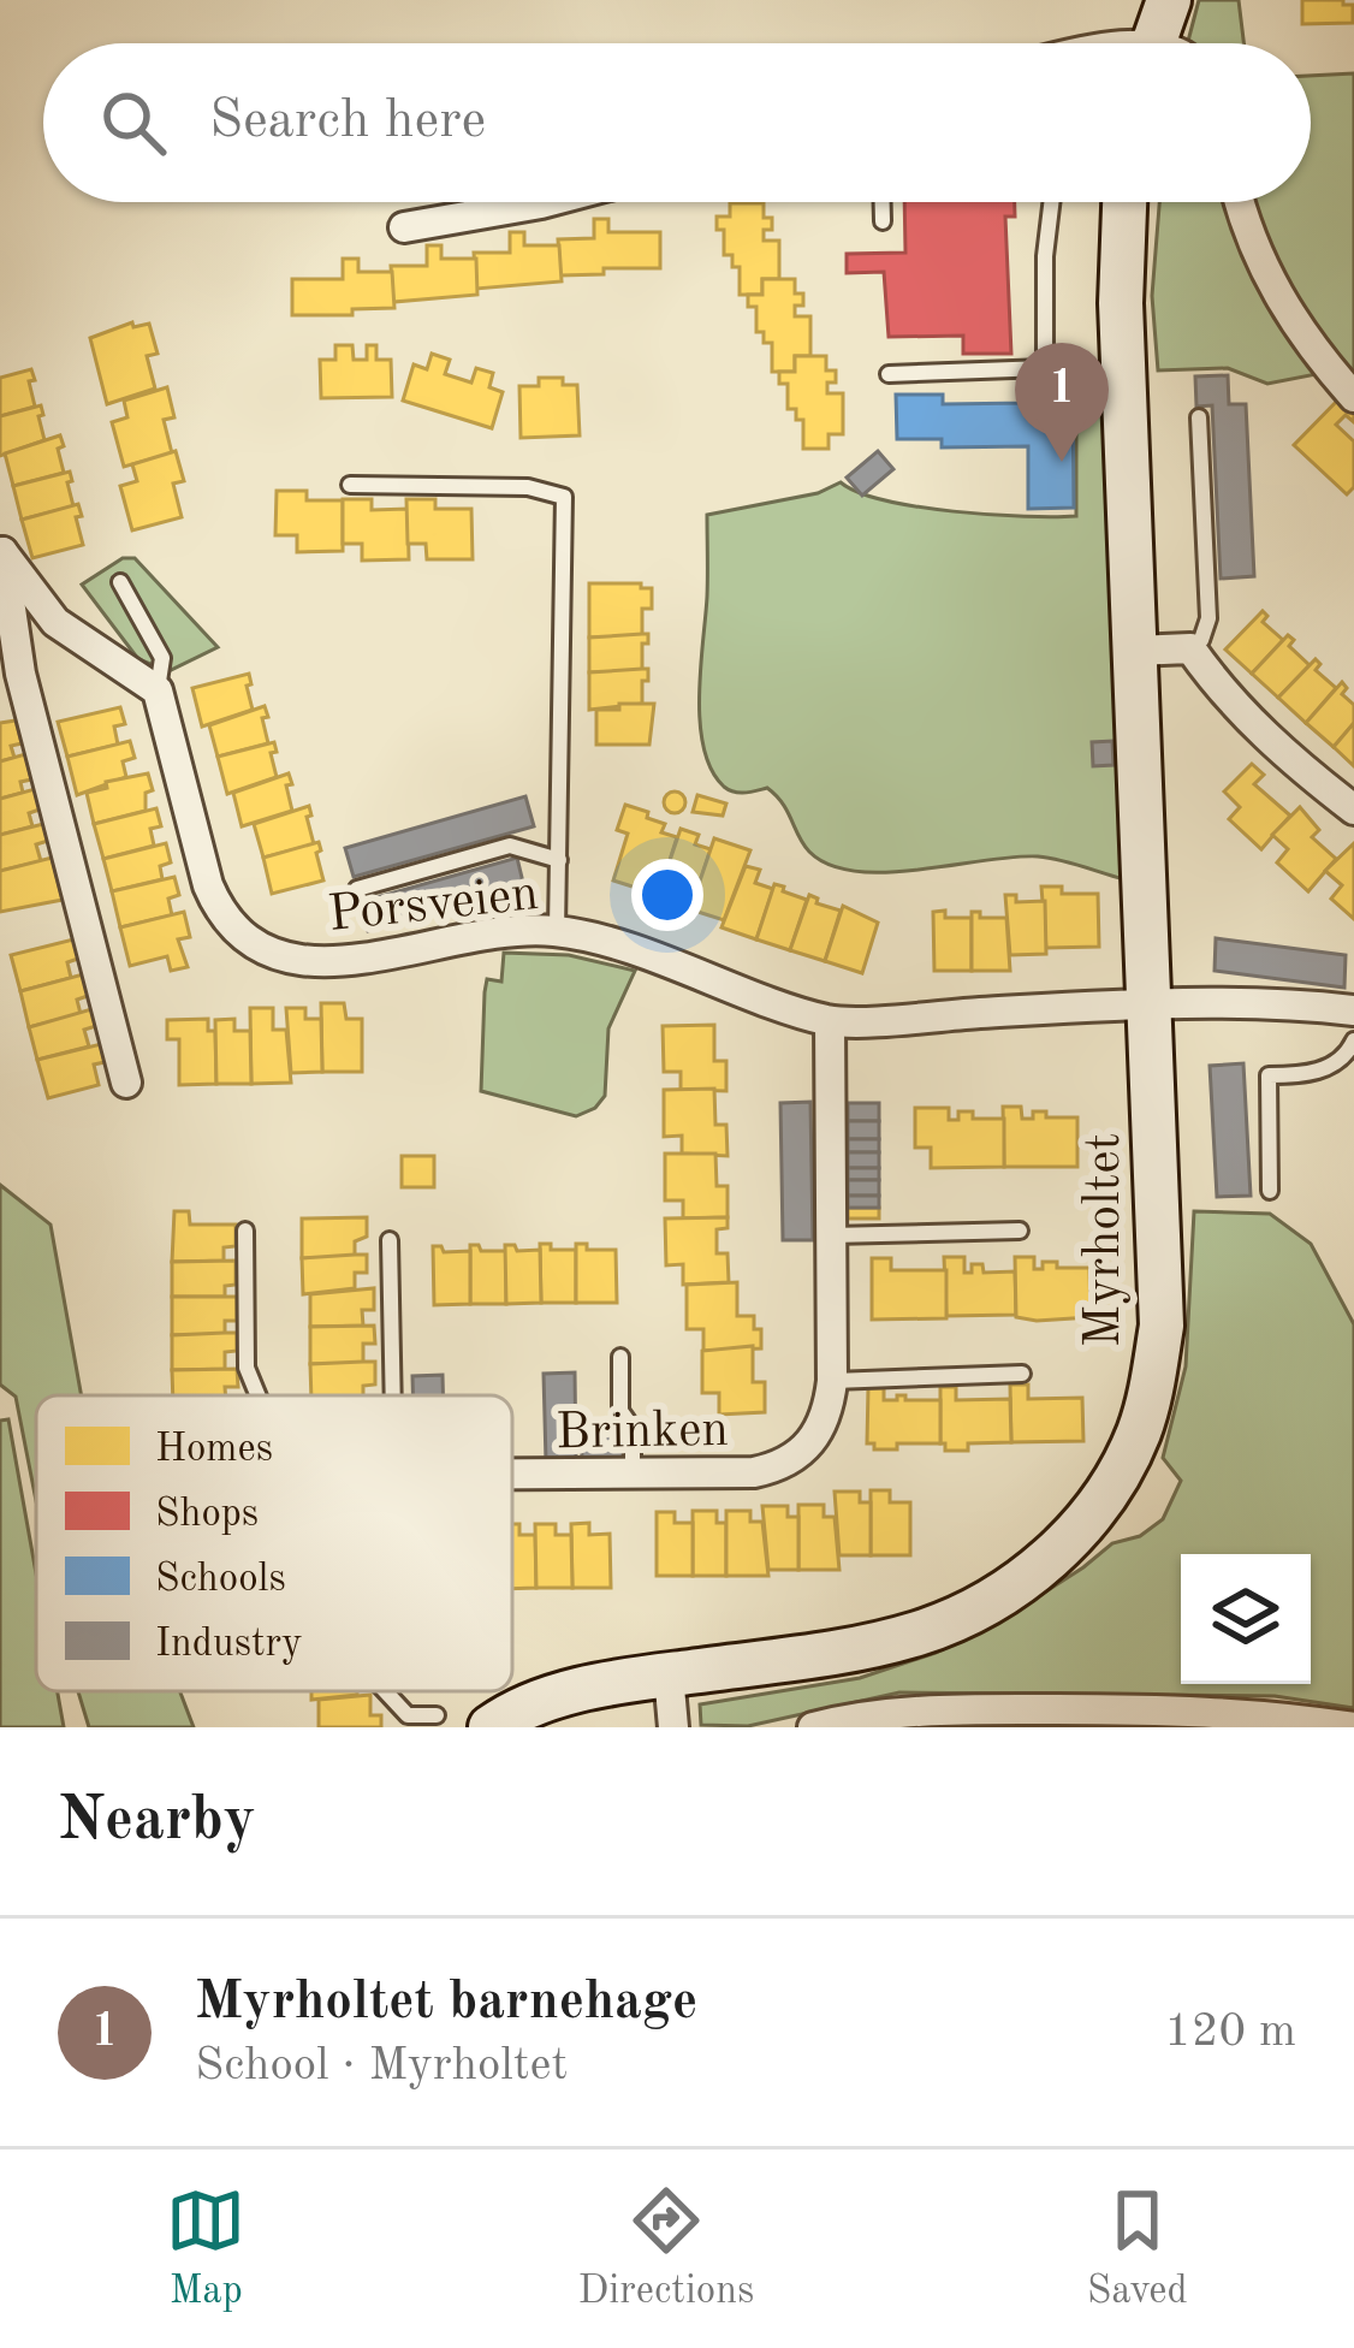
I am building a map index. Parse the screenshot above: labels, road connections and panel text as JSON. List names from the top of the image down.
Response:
{
  "streets": {
    "main road": ["Myrholtet"],
    "street": ["Porsveien", "Brinken"]
  },
  "crossings": [
    ["Porsveien", "Myrholtet"],
    ["Porsveien", "Brinken"]
  ],
  "legend": [
    "Homes",
    "Shops",
    "Schools",
    "Industry"
  ],
  "page": {
    "search": "Search here",
    "pins": "1",
    "heading": "Nearby",
    "list": [
      {
        "mark": "1",
        "name": "Myrholtet barnehage",
        "note": "School · Myrholtet",
        "value": "120 m"
      }
    ],
    "nav": ["Map", "Directions", "Saved"]
  }
}
